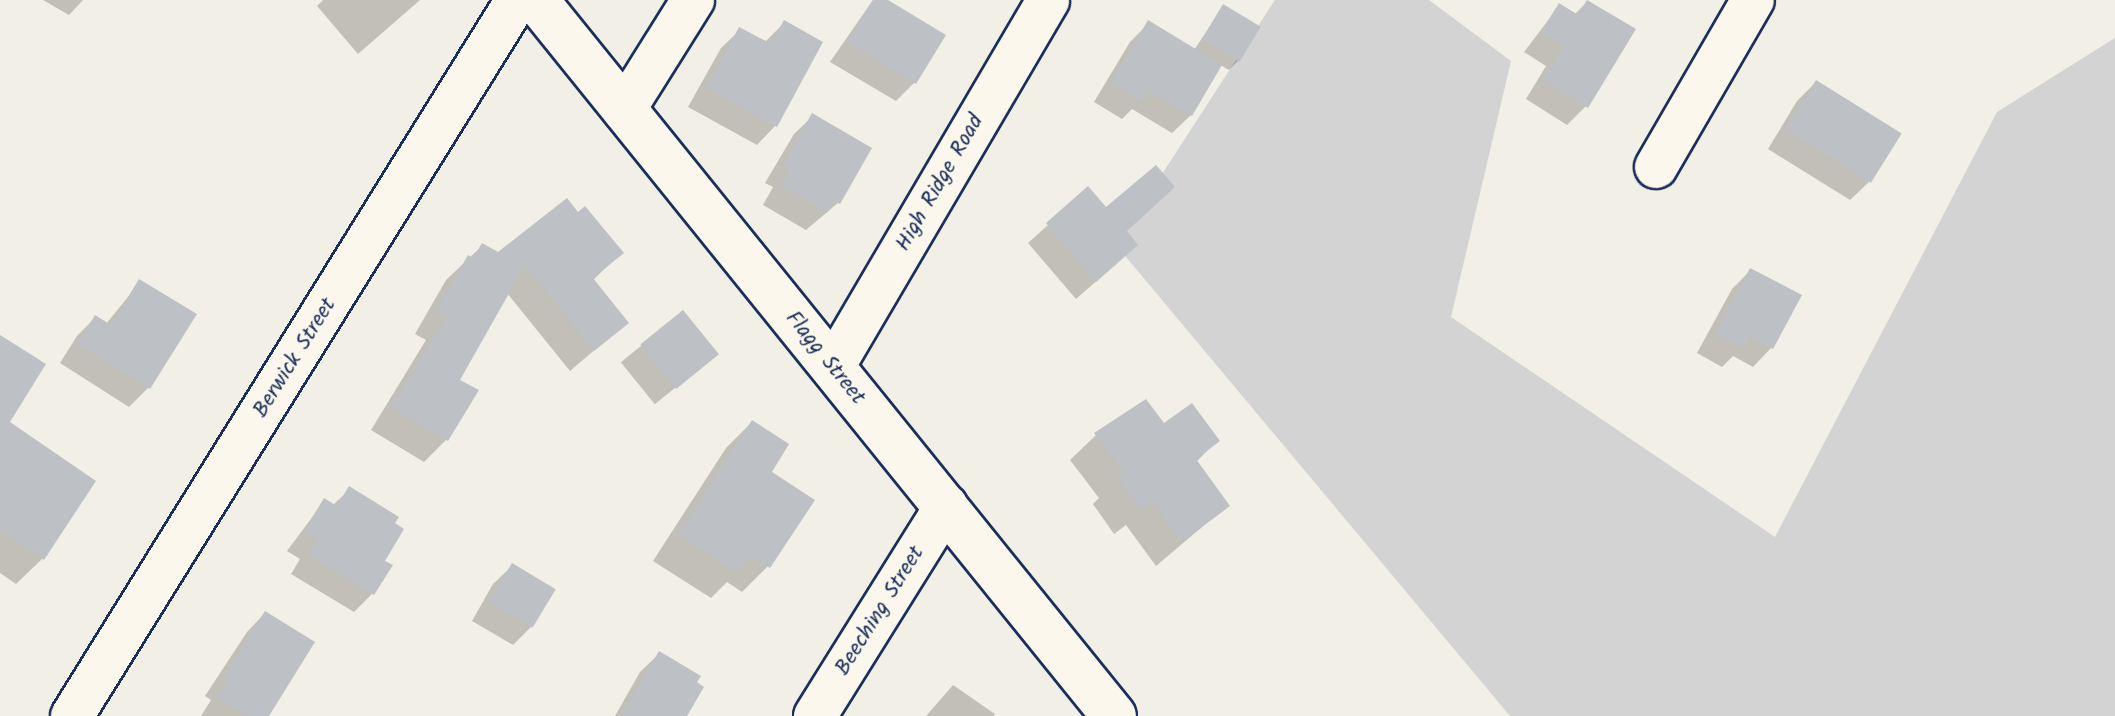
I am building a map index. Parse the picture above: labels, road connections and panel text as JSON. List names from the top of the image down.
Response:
{
  "streets": {
    "street": [
      "High Ridge Road",
      "Berwick Street",
      "Flagg Street",
      "Beeching Street"
    ]
  },
  "crossings": [
    ["High Ridge Road", "Flagg Street"],
    ["Flagg Street", "Beeching Street"]
  ]
}
